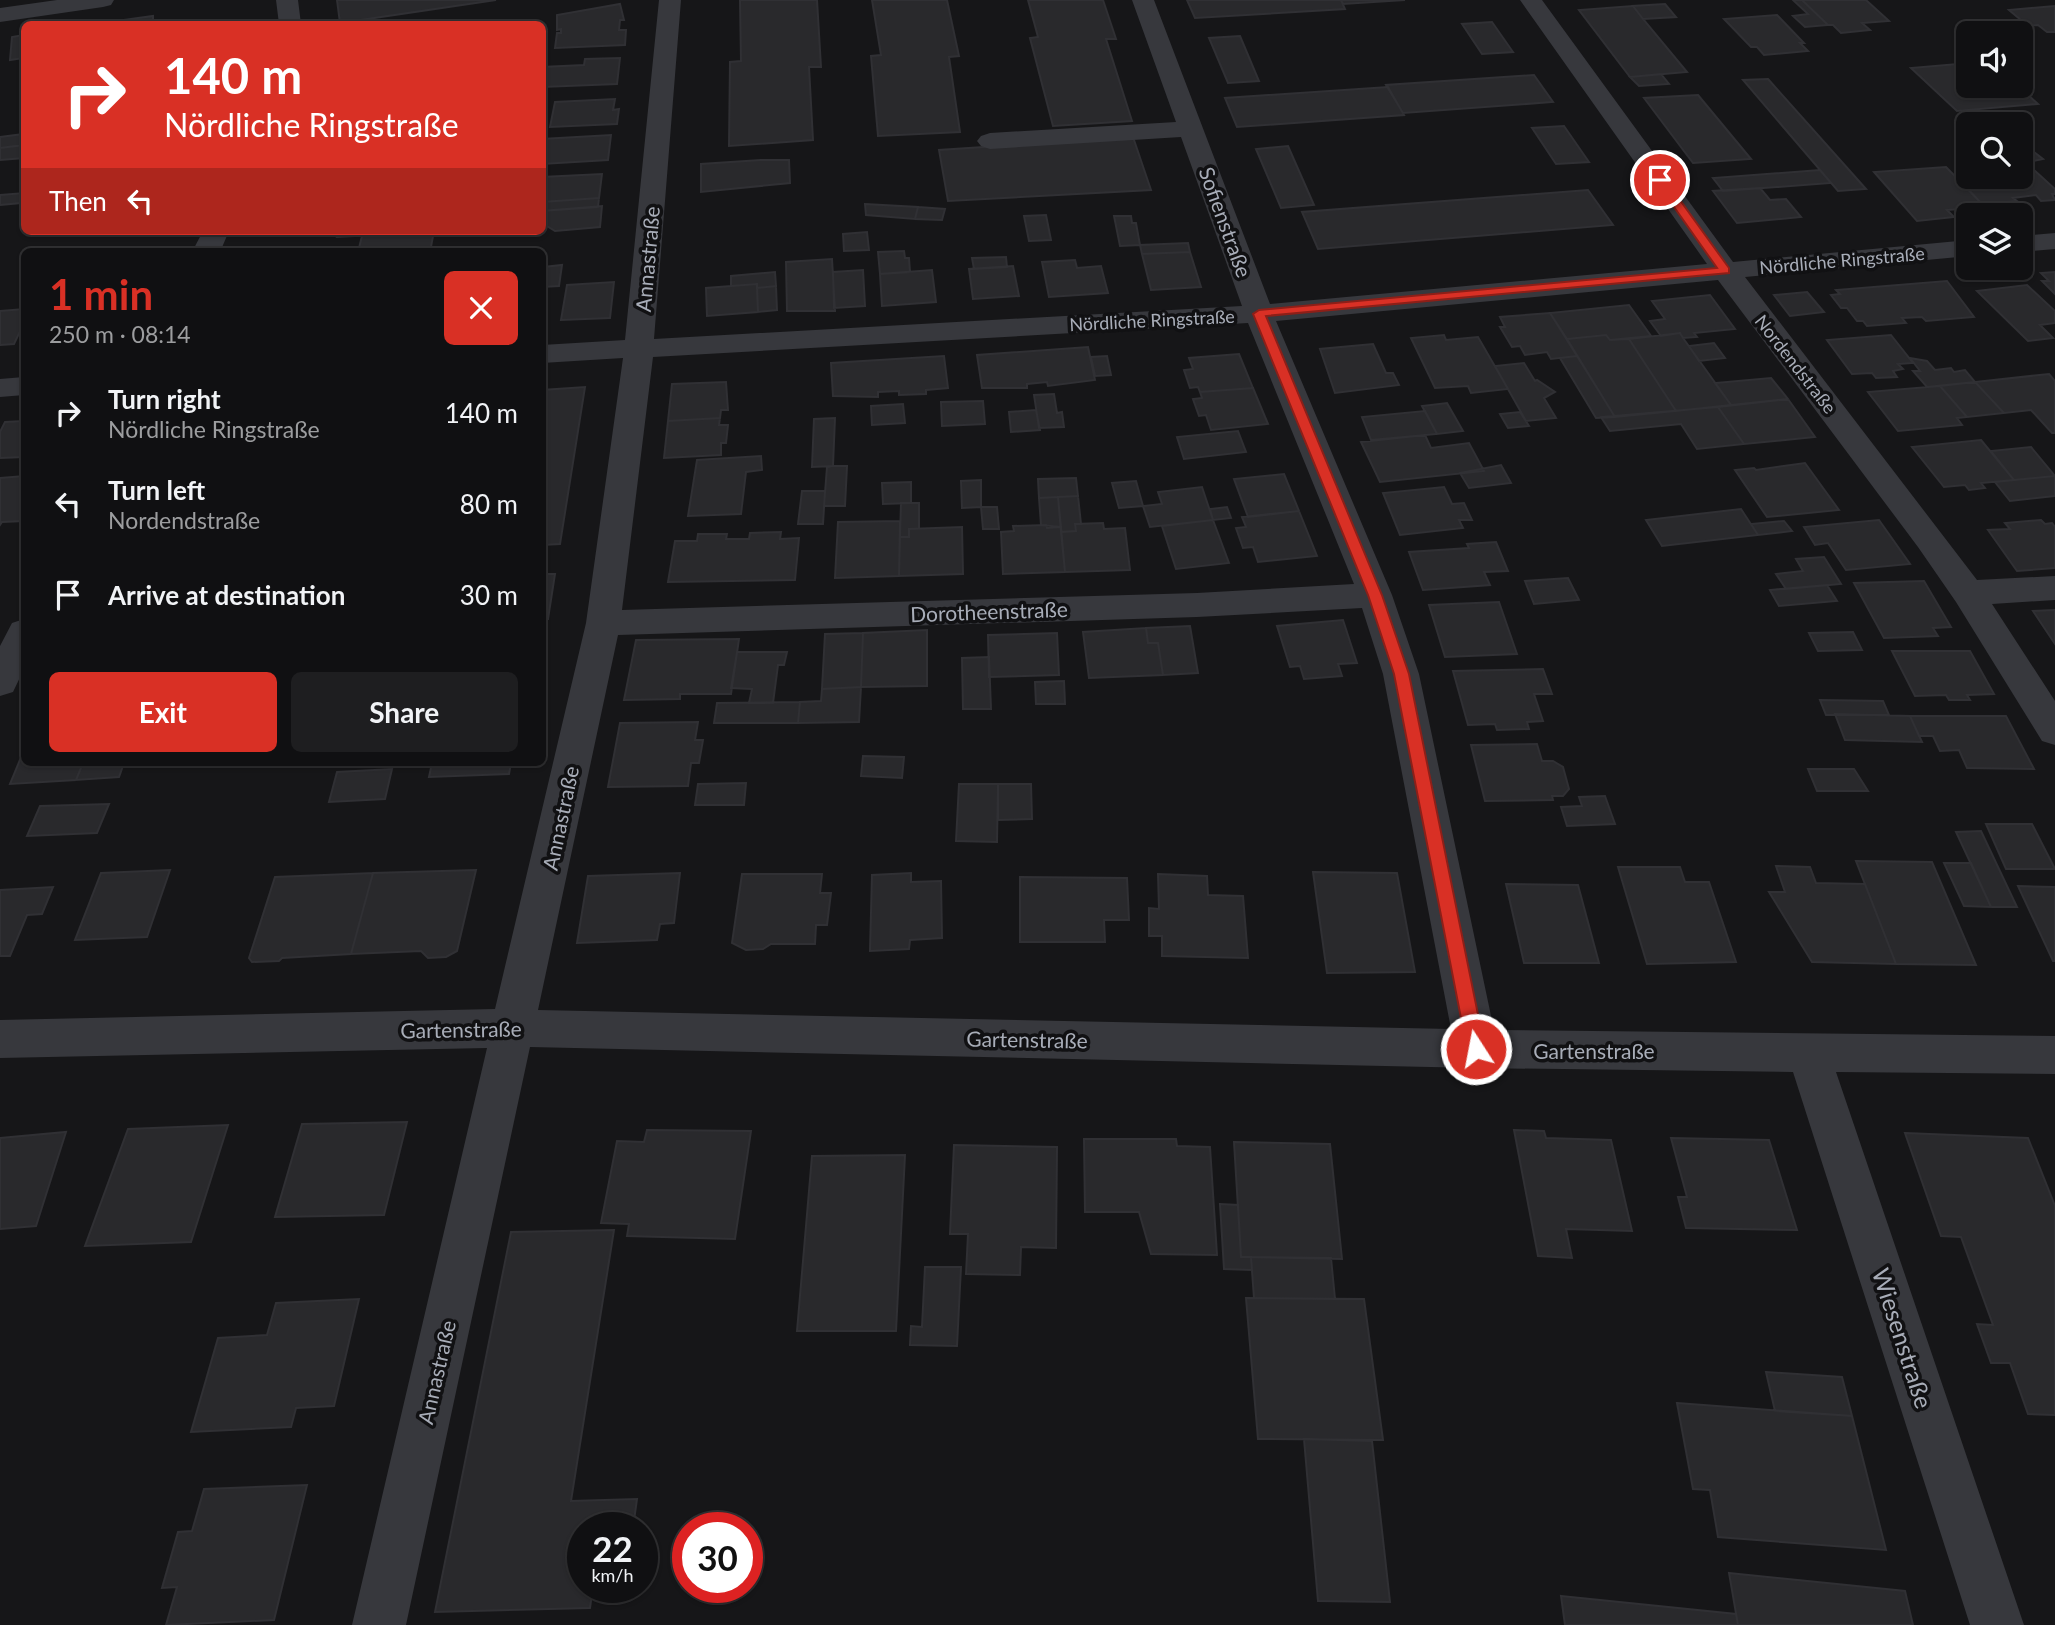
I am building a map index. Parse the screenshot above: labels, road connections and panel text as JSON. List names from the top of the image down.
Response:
{
  "streets": {
    "street": [
      "Sofienstraße",
      "Annastraße",
      "Nördliche Ringstraße",
      "Nordendstraße",
      "Dorotheenstraße",
      "Gartenstraße",
      "Wiesenstraße"
    ]
  },
  "crossings": [
    ["Sofienstraße", "Nördliche Ringstraße"],
    ["Sofienstraße", "Dorotheenstraße"],
    ["Sofienstraße", "Gartenstraße"],
    ["Annastraße", "Nördliche Ringstraße"],
    ["Annastraße", "Dorotheenstraße"],
    ["Annastraße", "Gartenstraße"],
    ["Nördliche Ringstraße", "Nordendstraße"],
    ["Gartenstraße", "Wiesenstraße"]
  ],
  "page": {
    "turn": ["140 m", "Nördliche Ringstraße"],
    "then": "Then",
    "heading": ["1 min", "250 m · 08:14"],
    "list": [
      {
        "name": "Turn right",
        "note": "Nördliche Ringstraße",
        "value": "140 m"
      },
      {
        "name": "Turn left",
        "note": "Nordendstraße",
        "value": "80 m"
      },
      {
        "name": "Arrive at destination",
        "value": "30 m"
      }
    ],
    "buttons": ["Exit", "Share"],
    "speed": "22 km/h",
    "limit": "30"
  }
}
